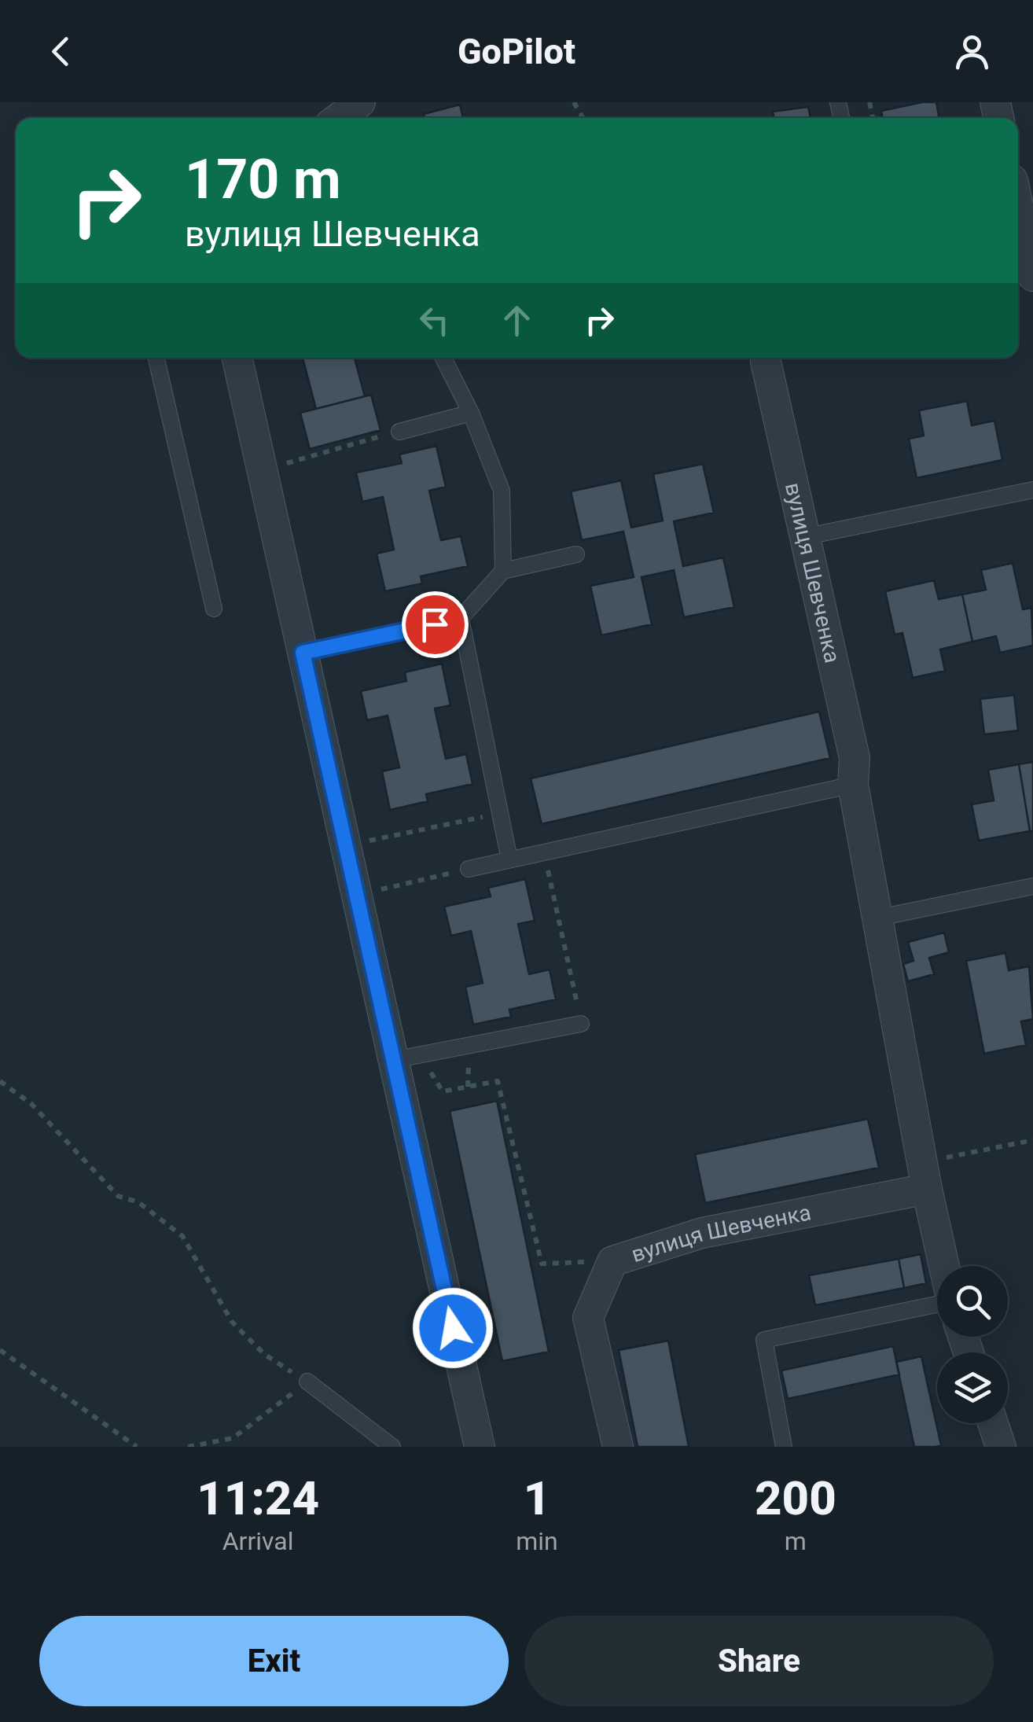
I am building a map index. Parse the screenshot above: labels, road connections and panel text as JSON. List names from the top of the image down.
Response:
{
  "streets": {
    "street": ["вулиця Шевченка"]
  },
  "page": {
    "header": "GoPilot",
    "turn": ["170 m", "вулиця Шевченка"],
    "eta": [
      "11:24",
      "Arrival",
      "1",
      "min",
      "200",
      "m"
    ],
    "buttons": ["Exit", "Share"]
  }
}
